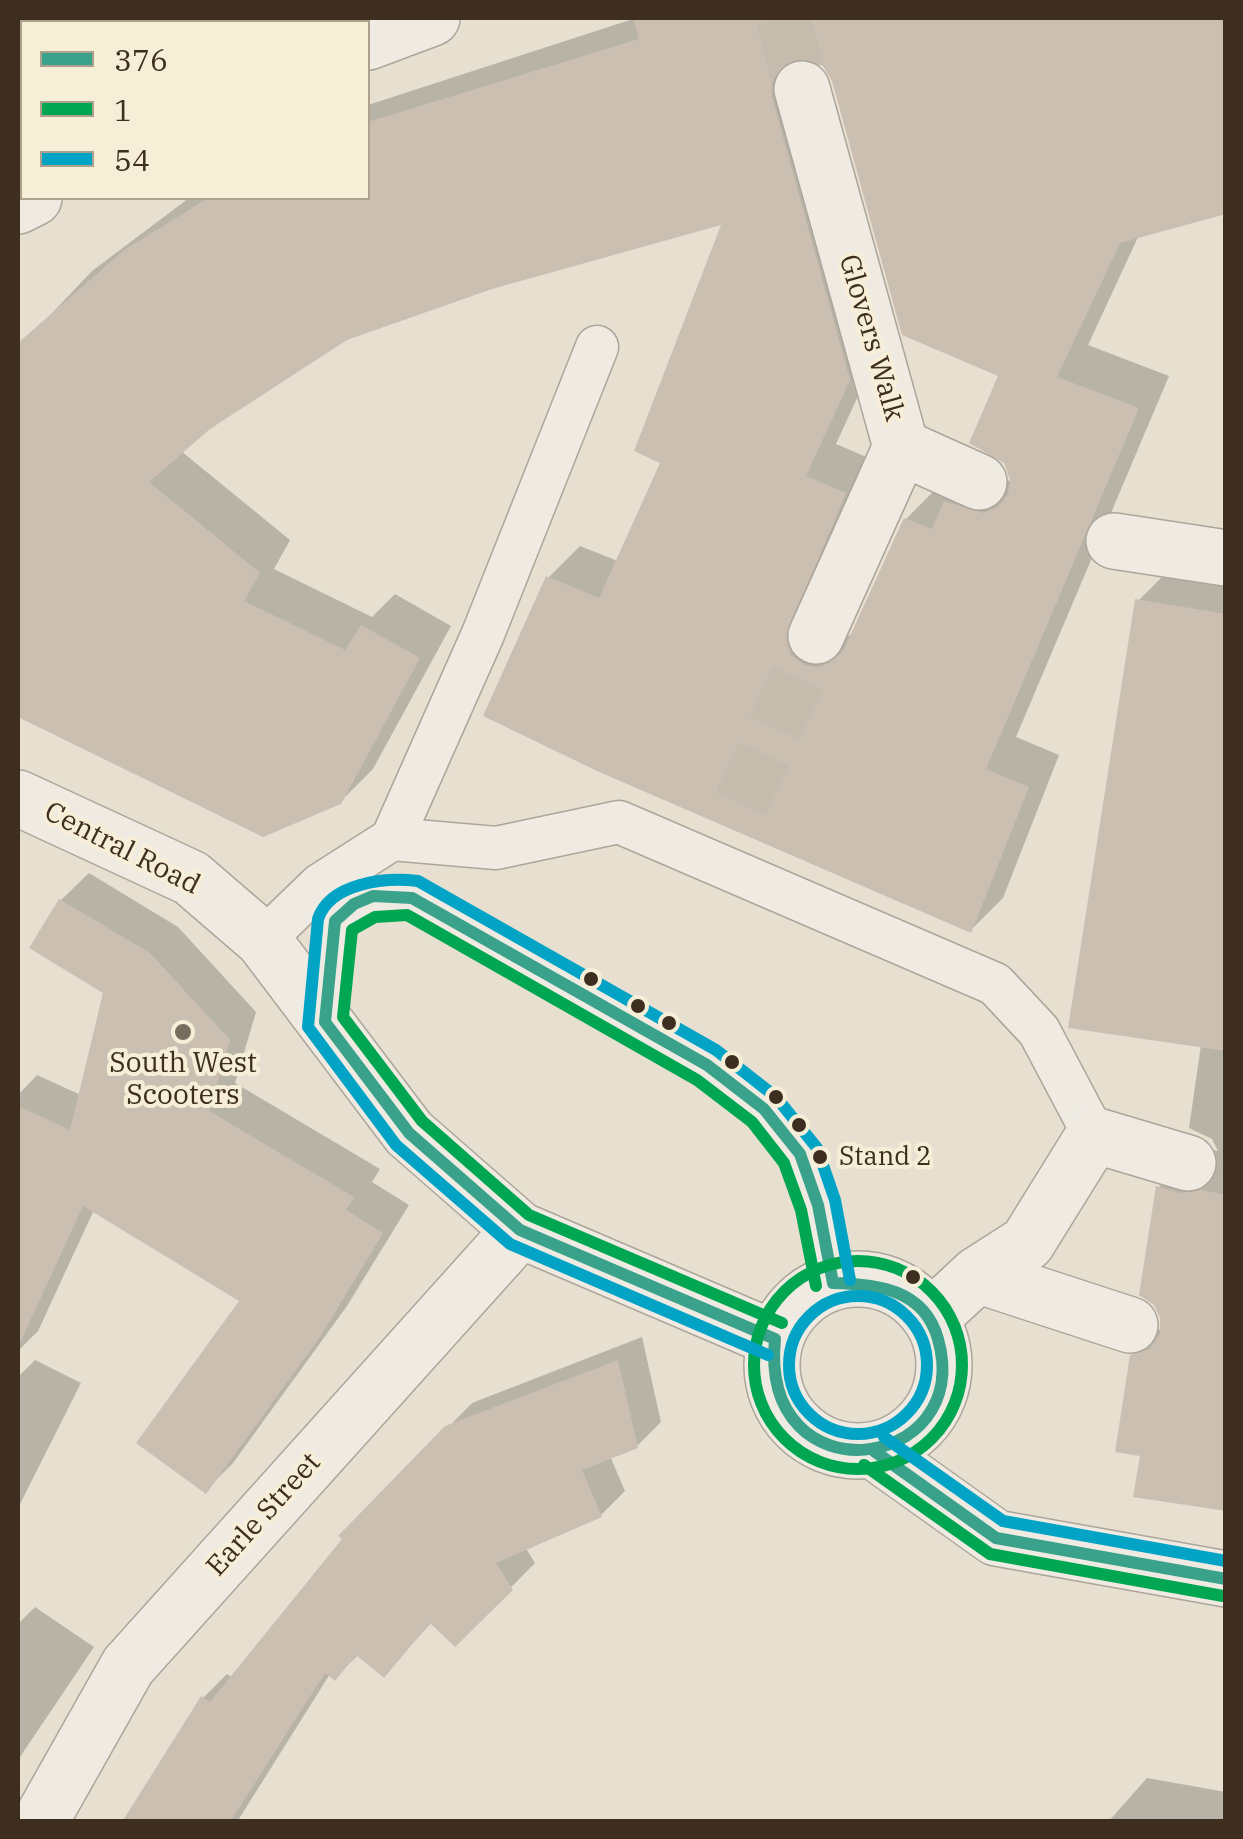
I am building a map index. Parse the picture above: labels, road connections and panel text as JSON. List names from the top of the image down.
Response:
{
  "streets": {
    "street": ["Glovers Walk", "Central Road", "Earle Street"]
  },
  "crossings": [
    ["Central Road", "Earle Street"]
  ],
  "places": ["South West Scooters", "Stand 2"],
  "lines": ["transit line 54", "transit line 376", "transit line 1"],
  "legend": ["376", "1", "54"]
}
